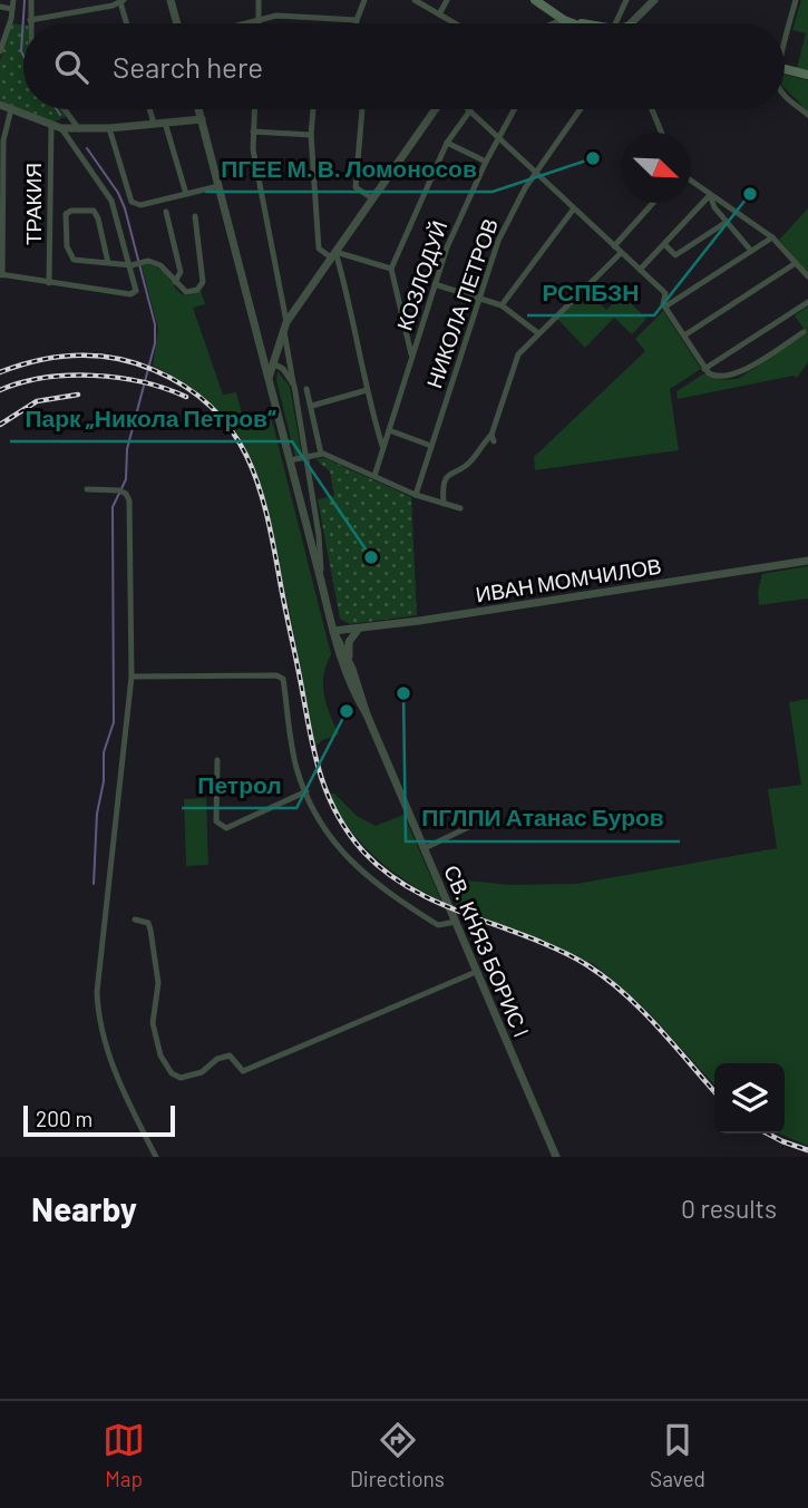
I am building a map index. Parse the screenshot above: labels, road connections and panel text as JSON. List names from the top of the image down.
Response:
{
  "streets": {
    "street": [
      "ТРАКИЯ",
      "КОЗЛОДУЙ",
      "НИКОЛА ПЕТРОВ",
      "ИВАН МОМЧИЛОВ",
      "СВ. КНЯЗ БОРИС I"
    ]
  },
  "crossings": [
    ["ИВАН МОМЧИЛОВ", "СВ. КНЯЗ БОРИС I"]
  ],
  "places": [
    "ПГЕЕ М. В. Ломоносов",
    "РСПБЗН",
    "Парк „Никола Петров“",
    "ПГЛПИ Атанас Буров",
    "Петрол"
  ],
  "scale_bar": "200 m",
  "north": "bottom right",
  "page": {
    "search": "Search here",
    "scale": "200 m",
    "heading": ["Nearby", "0 results"],
    "nav": ["Map", "Directions", "Saved"]
  }
}
